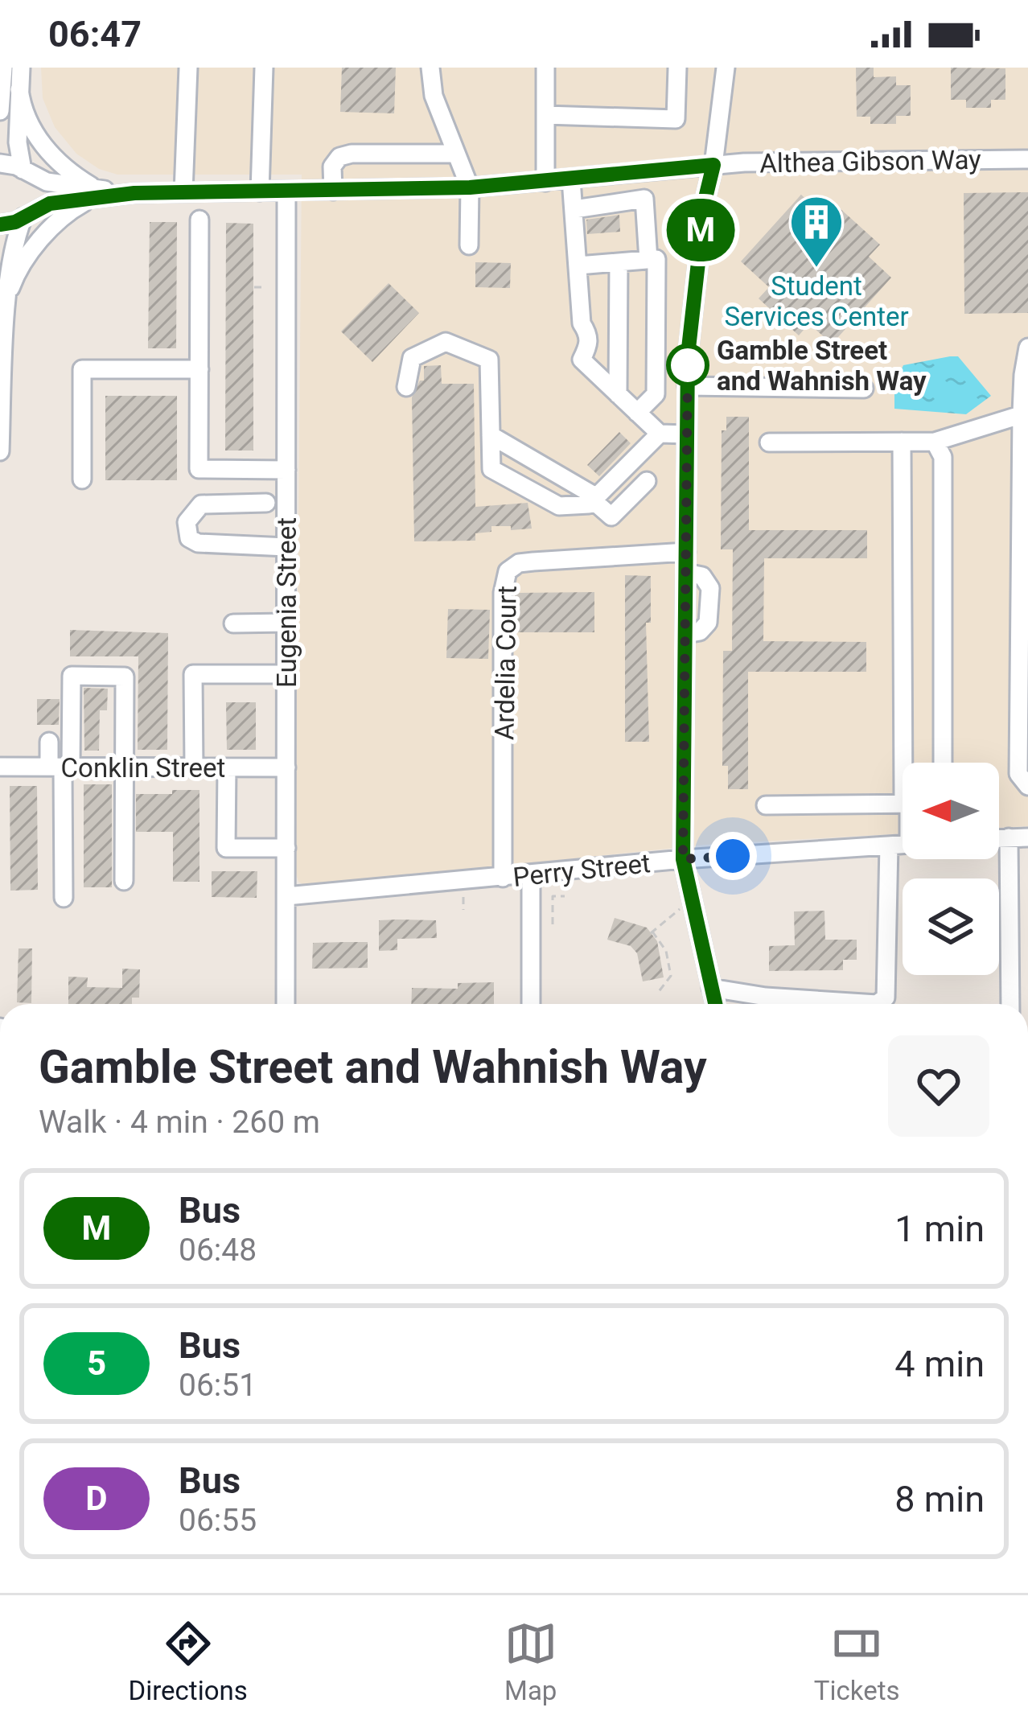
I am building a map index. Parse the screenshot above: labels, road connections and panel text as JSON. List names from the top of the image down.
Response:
{
  "streets": {
    "street": [
      "Althea Gibson Way",
      "Eugenia Street",
      "Ardelia Court",
      "Conklin Street",
      "Perry Street"
    ]
  },
  "crossings": [
    ["Althea Gibson Way", "Eugenia Street"],
    ["Eugenia Street", "Conklin Street"],
    ["Eugenia Street", "Perry Street"],
    ["Ardelia Court", "Perry Street"]
  ],
  "places": {
    "building": ["Student Services Center"],
    "other": ["Gamble Street and Wahnish Way"]
  },
  "lines": ["bus line M"],
  "north": "left",
  "page": {
    "status": "06:47",
    "on_map": "M",
    "heading": ["Gamble Street and Wahnish Way", "Walk · 4 min · 260 m"],
    "list": [
      {
        "mark": "M",
        "name": "Bus",
        "note": "06:48",
        "value": "1 min"
      },
      {
        "mark": "5",
        "name": "Bus",
        "note": "06:51",
        "value": "4 min"
      },
      {
        "mark": "D",
        "name": "Bus",
        "note": "06:55",
        "value": "8 min"
      }
    ],
    "tabs": ["Directions", "Map", "Tickets"]
  }
}
